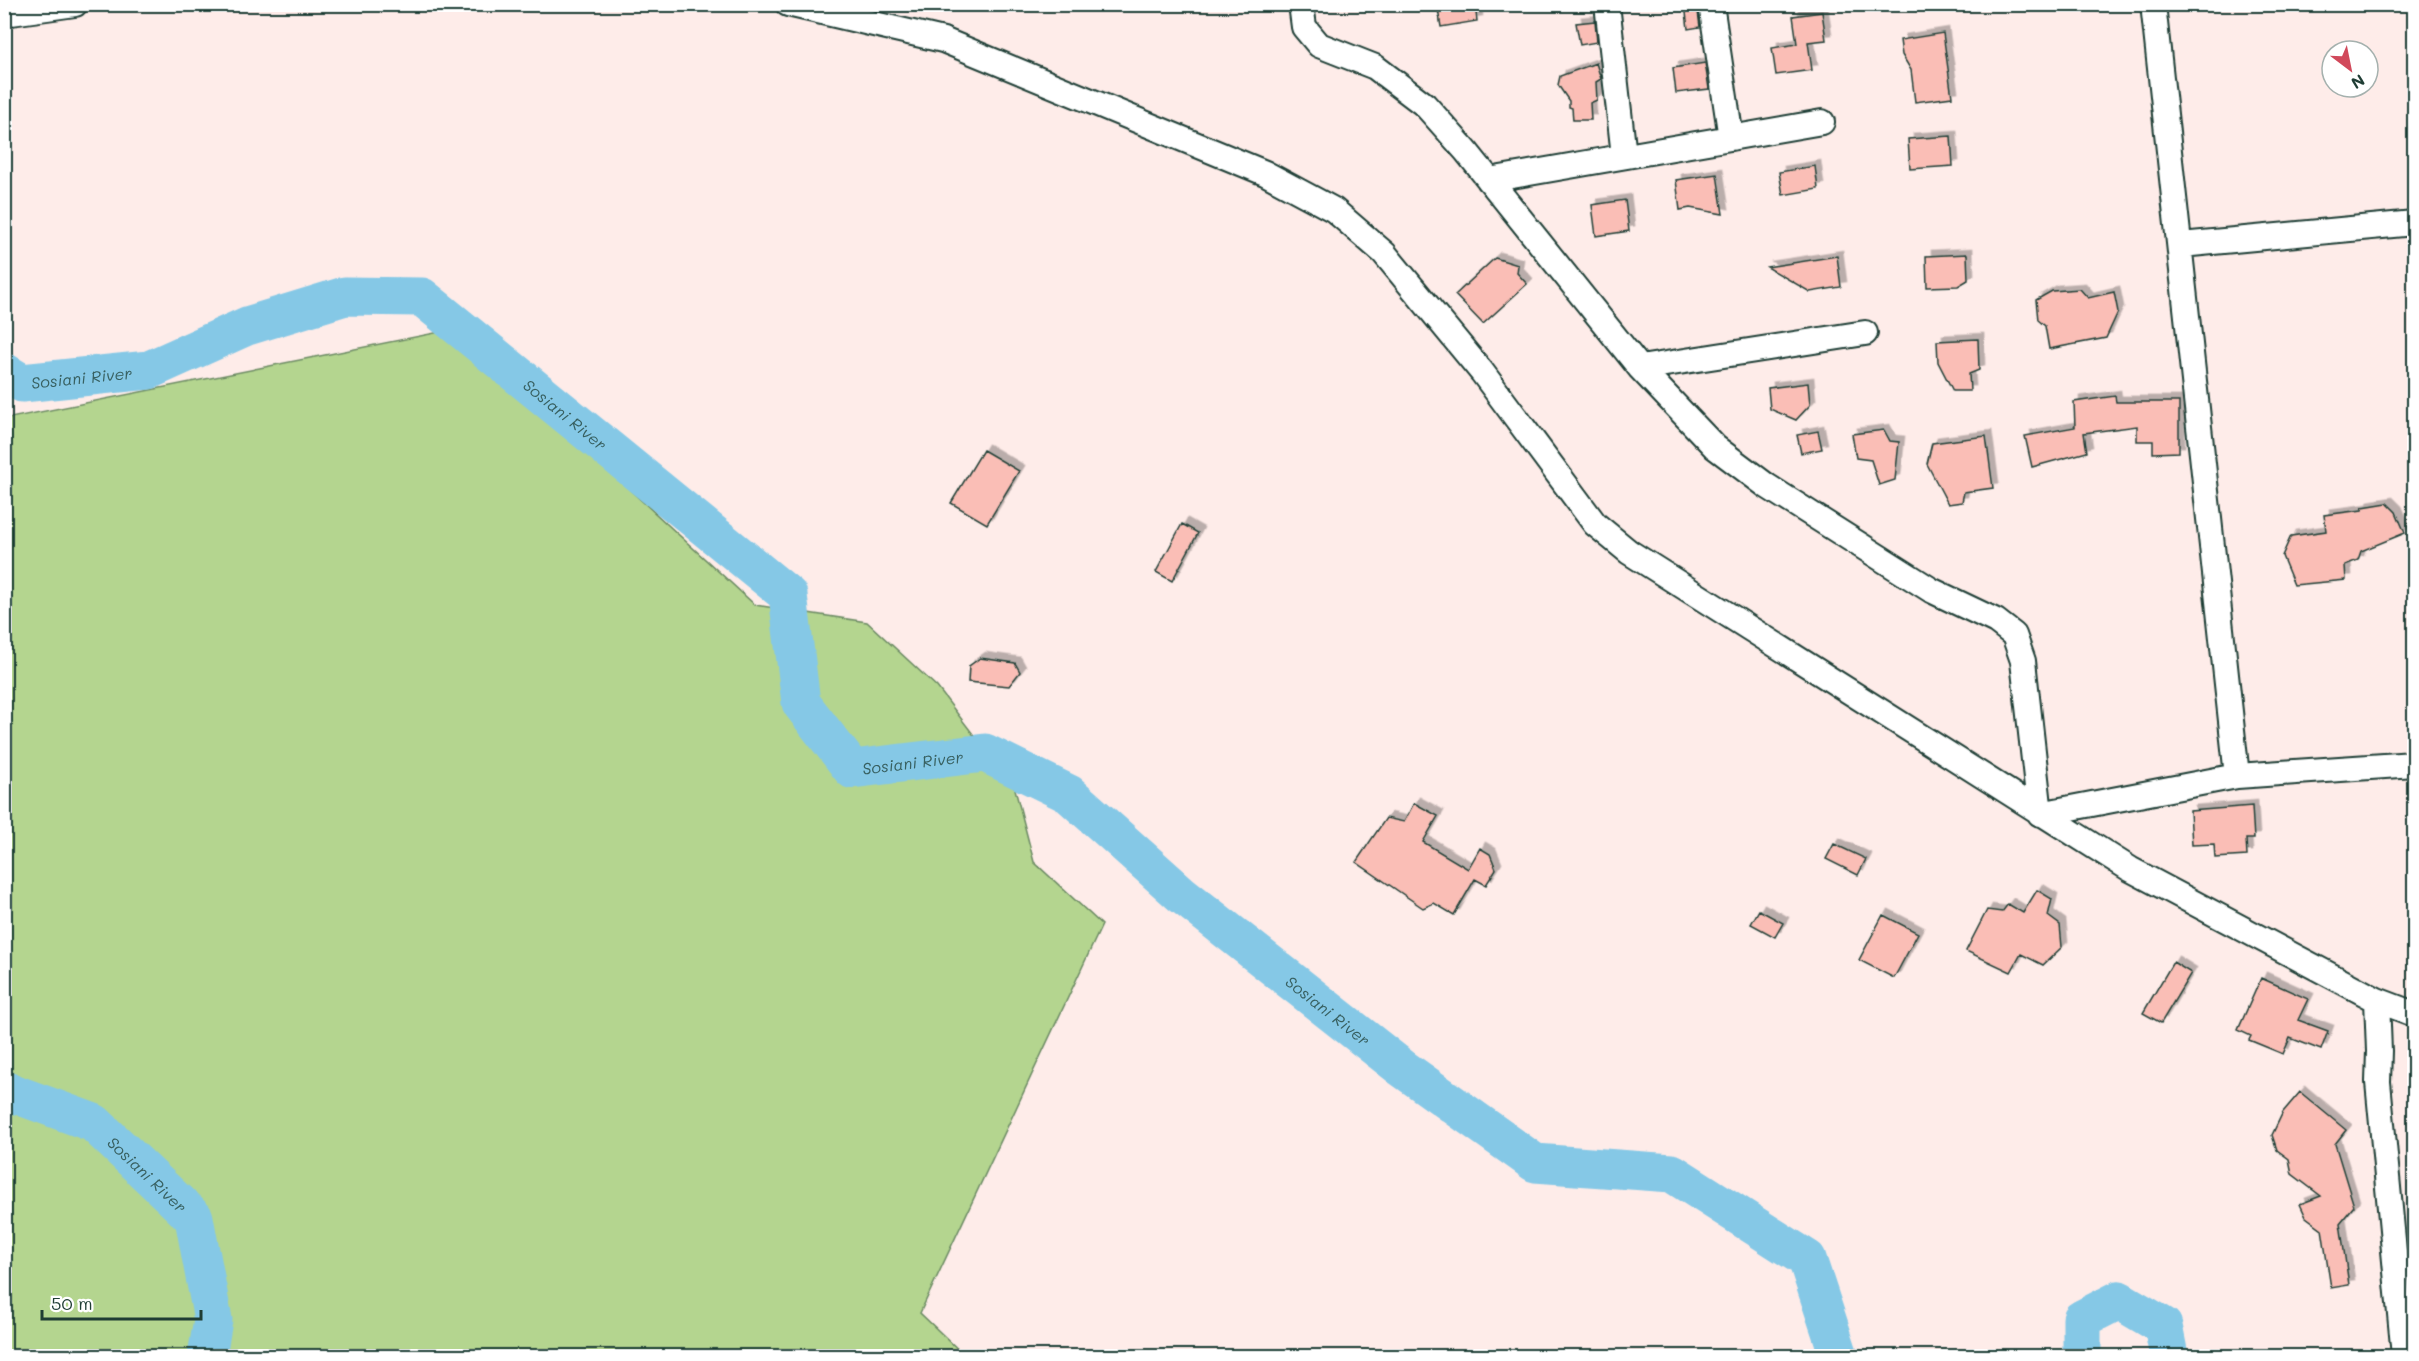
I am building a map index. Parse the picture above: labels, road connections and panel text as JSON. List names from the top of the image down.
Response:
{
  "water": ["Sosiani River"],
  "scale_bar": "50 m",
  "north": "bottom right"
}
